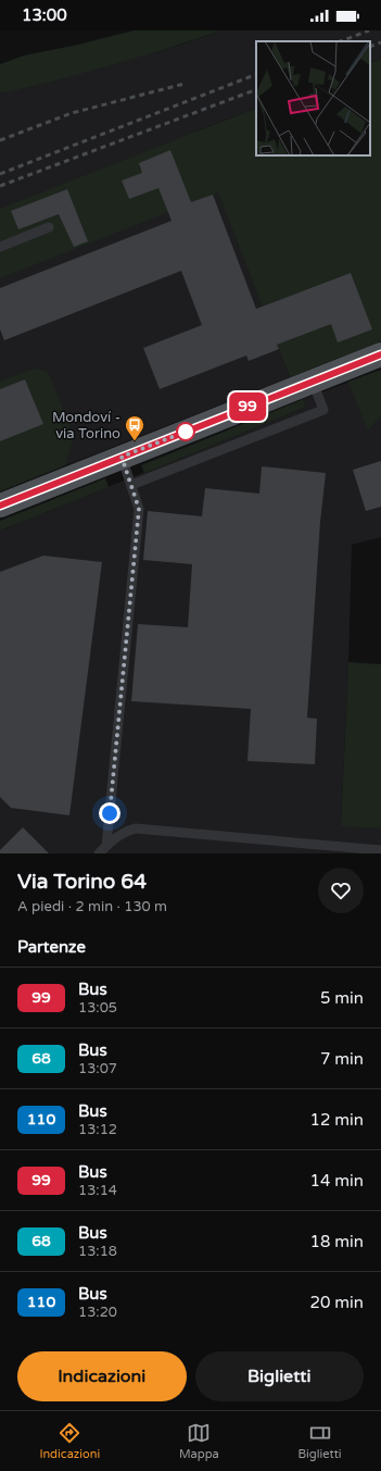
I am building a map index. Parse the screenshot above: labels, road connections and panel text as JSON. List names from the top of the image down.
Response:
{
  "places": {
    "bus stop": ["Mondoví - via Torino"]
  },
  "lines": ["bus line 99"],
  "page": {
    "status": "13:00",
    "on_map": "99",
    "heading": [
      ["Via Torino 64", "A piedi · 2 min · 130 m"],
      "Partenze"
    ],
    "list": [
      {
        "mark": "99",
        "name": "Bus",
        "note": "13:05",
        "value": "5 min"
      },
      {
        "mark": "68",
        "name": "Bus",
        "note": "13:07",
        "value": "7 min"
      },
      {
        "mark": "110",
        "name": "Bus",
        "note": "13:12",
        "value": "12 min"
      },
      {
        "mark": "99",
        "name": "Bus",
        "note": "13:14",
        "value": "14 min"
      },
      {
        "mark": "68",
        "name": "Bus",
        "note": "13:18",
        "value": "18 min"
      },
      {
        "mark": "110",
        "name": "Bus",
        "note": "13:20",
        "value": "20 min"
      }
    ],
    "buttons": ["Indicazioni", "Biglietti"],
    "tabs": ["Indicazioni", "Mappa", "Biglietti"]
  }
}
